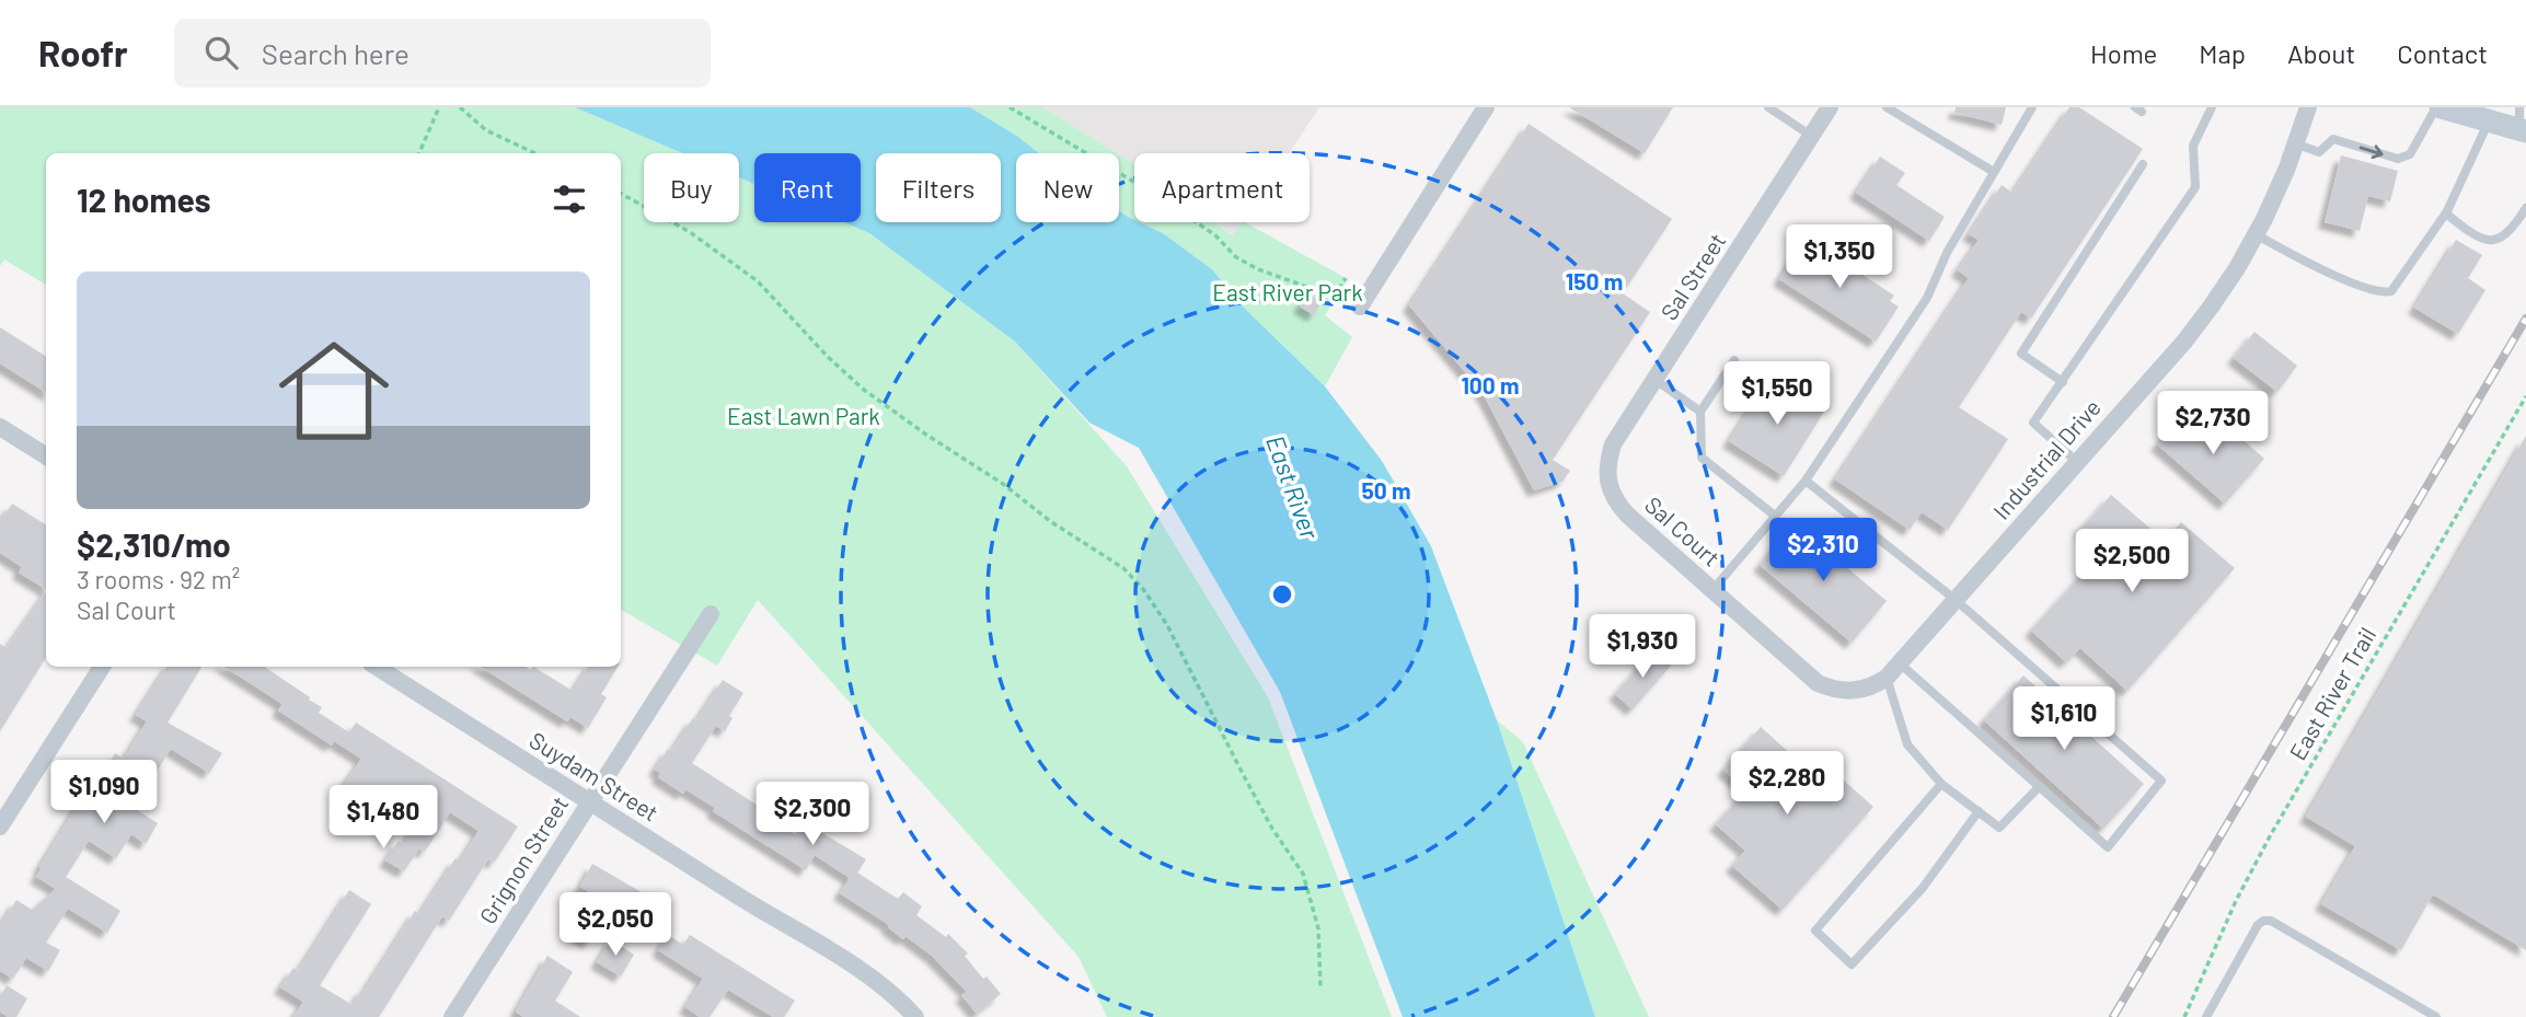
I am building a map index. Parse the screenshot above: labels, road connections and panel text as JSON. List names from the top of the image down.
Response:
{
  "streets": {
    "street": [
      "Sal Street",
      "Industrial Drive",
      "Sal Court",
      "Suydam Street",
      "Grignon Street"
    ],
    "path": ["East River Trail"]
  },
  "crossings": [
    ["Sal Street", "Sal Court"],
    ["Industrial Drive", "Sal Court"],
    ["Suydam Street", "Grignon Street"]
  ],
  "water": ["East River"],
  "parks": ["East River Park", "East Lawn Park"],
  "page": {
    "header": "Roofr",
    "search": "Search here",
    "nav": [
      "Home",
      "Map",
      "About",
      "Contact"
    ],
    "chip": [
      "Buy",
      "Rent",
      "Filters",
      "New",
      "Apartment"
    ],
    "heading": "12 homes",
    "price": [
      "$1,350",
      "$1,550",
      "$2,730",
      "$2,310",
      "$2,500",
      "$1,930",
      "$1,610",
      "$2,280",
      "$1,090",
      "$2,300",
      "$1,480",
      "$2,050"
    ],
    "list": [
      {
        "name": "$2,310/mo",
        "note": "3 rooms · 92 m² · Sal Court"
      }
    ]
  },
  "rings": ["150 m", "100 m", "50 m"]
}
